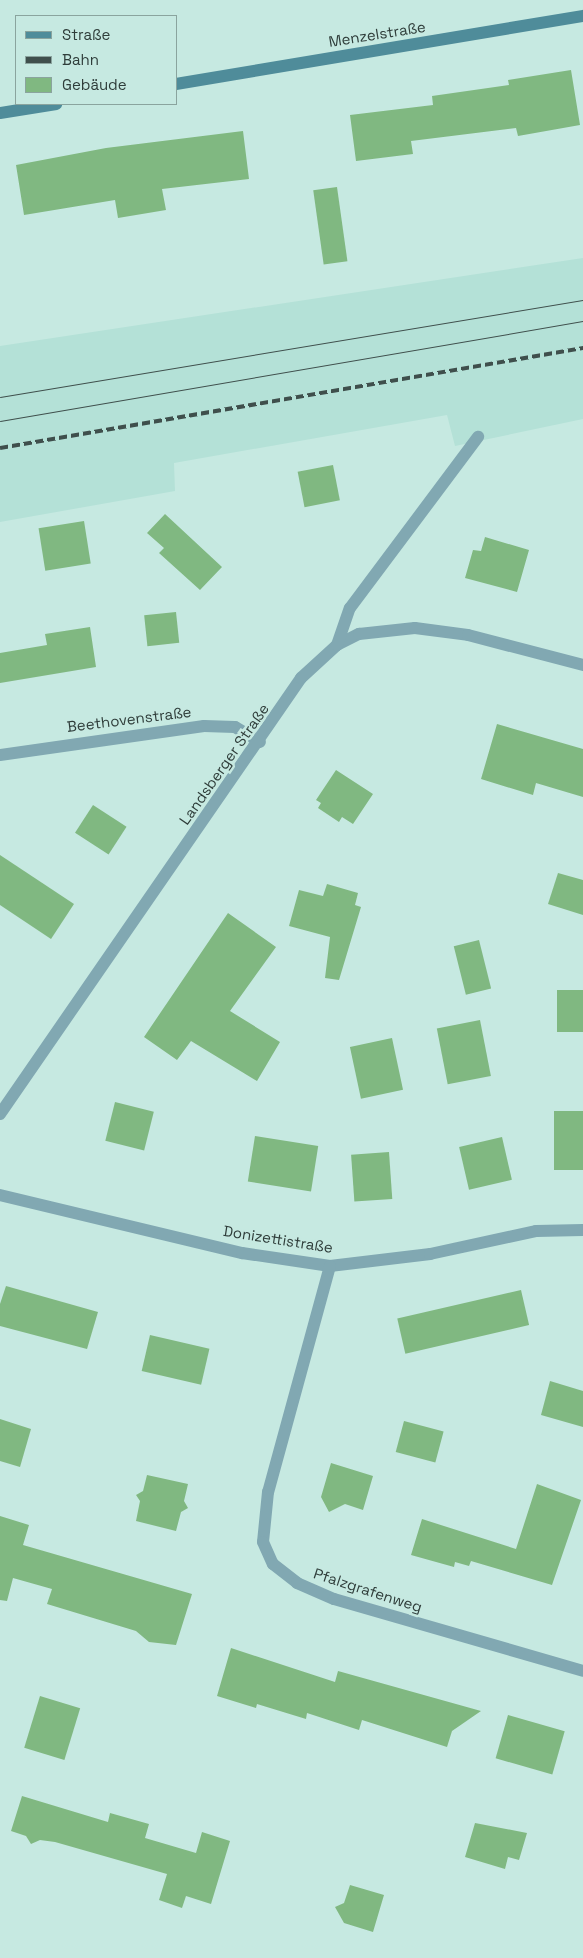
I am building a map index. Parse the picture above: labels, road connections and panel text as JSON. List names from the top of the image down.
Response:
{
  "streets": {
    "street": [
      "Menzelstraße",
      "Beethovenstraße",
      "Landsberger Straße",
      "Donizettistraße",
      "Pfalzgrafenweg"
    ]
  },
  "crossings": [
    ["Beethovenstraße", "Landsberger Straße"],
    ["Donizettistraße", "Pfalzgrafenweg"]
  ],
  "legend": ["Straße", "Bahn", "Gebäude"]
}
